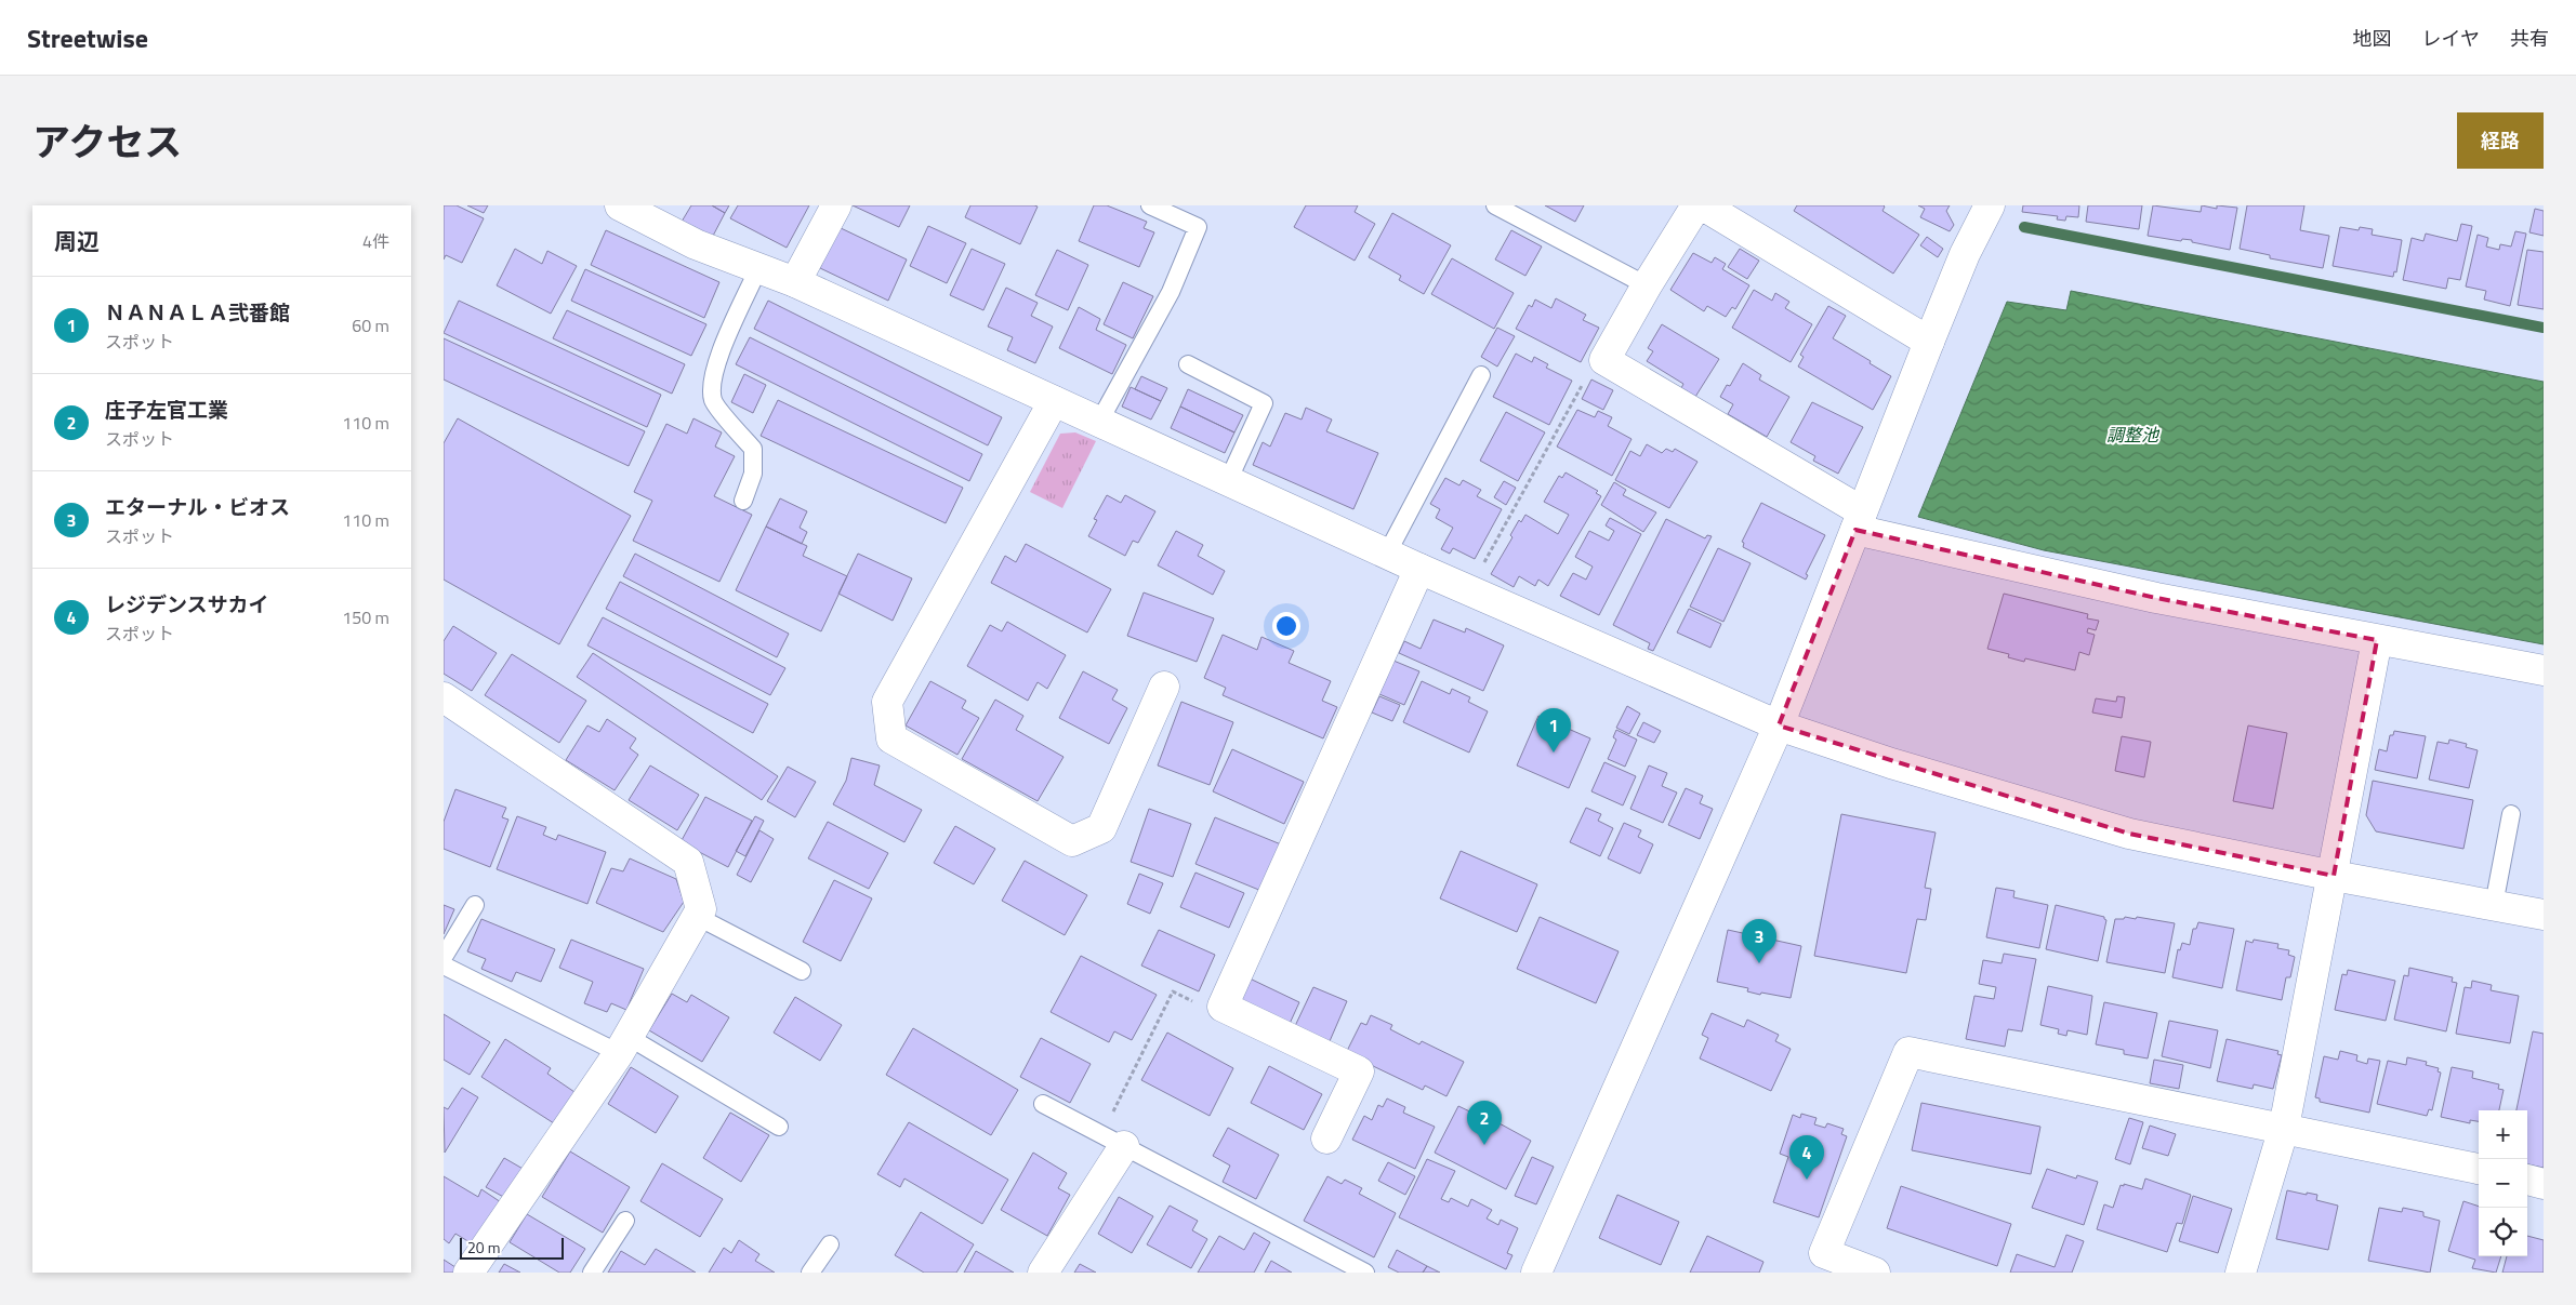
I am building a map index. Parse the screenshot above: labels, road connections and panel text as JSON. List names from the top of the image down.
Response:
{
  "water": ["調整池"],
  "scale_bar": "20 m",
  "page": {
    "header": "Streetwise",
    "nav": ["地図", "レイヤ", "共有"],
    "title": "アクセス",
    "buttons": "経路",
    "heading": ["周辺", "4件"],
    "list": [
      {
        "mark": "1",
        "name": "ＮＡＮＡＬＡ弐番館",
        "note": "スポット",
        "value": "60 m"
      },
      {
        "mark": "2",
        "name": "庄子左官工業",
        "note": "スポット",
        "value": "110 m"
      },
      {
        "mark": "3",
        "name": "エターナル・ビオス",
        "note": "スポット",
        "value": "110 m"
      },
      {
        "mark": "4",
        "name": "レジデンスサカイ",
        "note": "スポット",
        "value": "150 m"
      }
    ],
    "pins": [
      "1",
      "3",
      "2",
      "4"
    ],
    "map_buttons": ["+", "−"],
    "scale": "20 m"
  }
}
